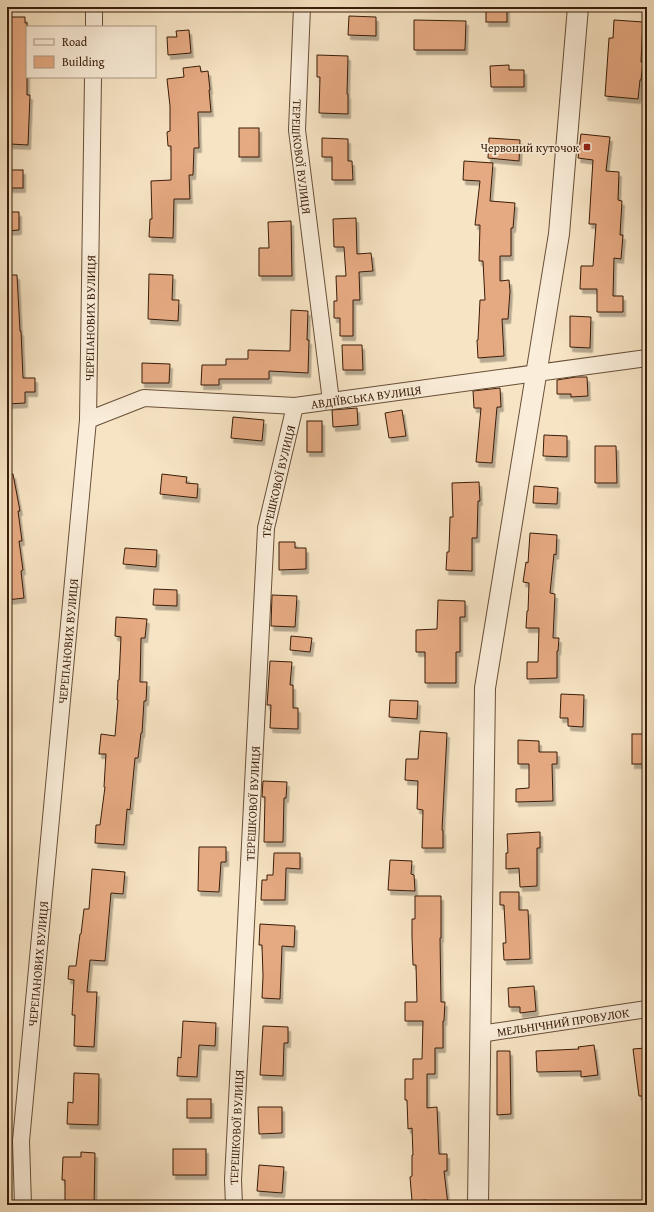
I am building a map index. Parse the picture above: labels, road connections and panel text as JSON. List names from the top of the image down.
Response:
{
  "streets": {
    "street": [
      "ТЕРЕШКОВОЇ ВУЛИЦЯ",
      "ЧЕРЕПАНОВИХ ВУЛИЦЯ",
      "АВДІЇВСЬКА ВУЛИЦЯ",
      "МЕЛЬНIЧНИЙ ПРОВУЛОК"
    ]
  },
  "crossings": [
    ["ТЕРЕШКОВОЇ ВУЛИЦЯ", "АВДІЇВСЬКА ВУЛИЦЯ"],
    ["ЧЕРЕПАНОВИХ ВУЛИЦЯ", "АВДІЇВСЬКА ВУЛИЦЯ"]
  ],
  "places": {
    "transit": ["Червоний куточок"]
  },
  "legend": ["Road", "Building"]
}
